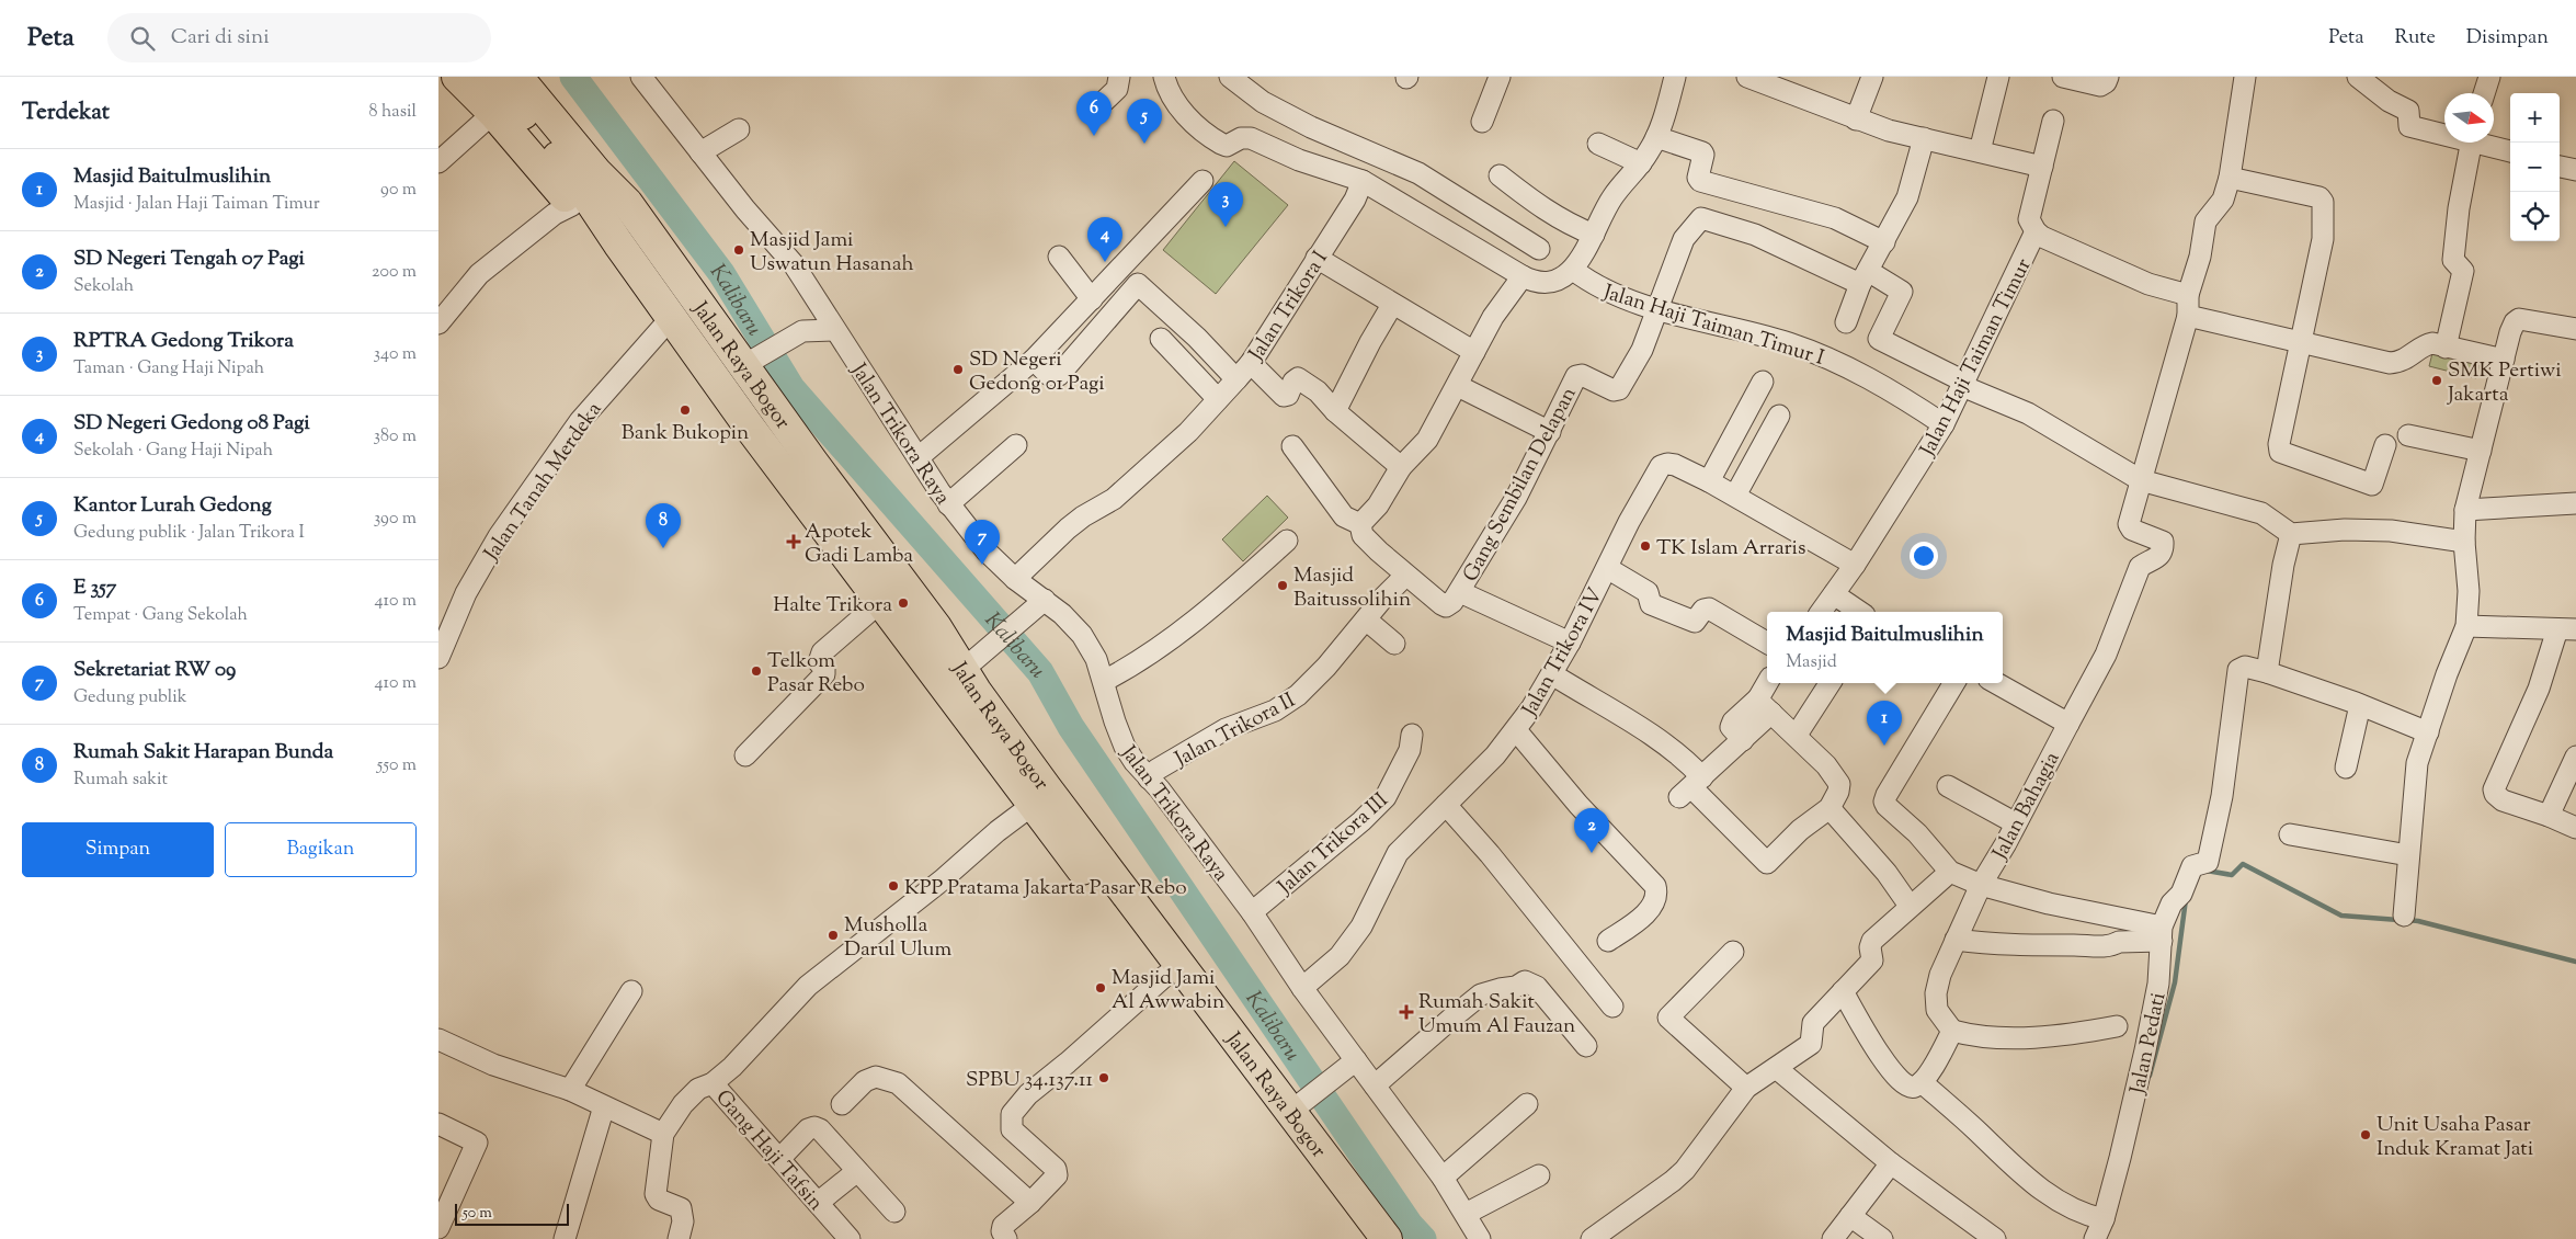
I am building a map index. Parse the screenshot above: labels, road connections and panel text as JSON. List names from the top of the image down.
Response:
{
  "streets": {
    "highway": ["Jalan Raya Bogor"],
    "street": [
      "Jalan Trikora I",
      "Jalan Haji Taiman Timur I",
      "Jalan Haji Taiman Timur",
      "Jalan Trikora Raya",
      "Jalan Tanah Merdeka",
      "Gang Sembilan Delapan",
      "Jalan Trikora IV",
      "Jalan Trikora II",
      "Jalan Bahagia",
      "Jalan Trikora III",
      "Jalan Pedati",
      "Gang Haji Tafsin"
    ]
  },
  "crossings": [
    ["Jalan Trikora I", "Jalan Trikora Raya"],
    ["Jalan Haji Taiman Timur I", "Jalan Haji Taiman Timur"],
    ["Jalan Haji Taiman Timur I", "Gang Sembilan Delapan"],
    ["Jalan Haji Taiman Timur", "Jalan Trikora IV"],
    ["Jalan Raya Bogor", "Jalan Tanah Merdeka"],
    ["Jalan Trikora Raya", "Jalan Trikora IV"],
    ["Jalan Trikora Raya", "Jalan Trikora II"],
    ["Jalan Trikora Raya", "Jalan Trikora III"],
    ["Gang Sembilan Delapan", "Jalan Trikora II"]
  ],
  "water": ["Kalibaru"],
  "places": {
    "other": [
      "Masjid Jami Uswatun Hasanah",
      "SD Negeri Gedong 01 Pagi",
      "SMK Pertiwi Jakarta",
      "Bank Bukopin",
      "TK Islam Arraris",
      "Masjid Baitussolihin",
      "Halte Trikora",
      "Telkom Pasar Rebo",
      "KPP Pratama Jakarta Pasar Rebo",
      "Musholla Darul Ulum",
      "Masjid Jami Al Awwabin",
      "SPBU 34.137.11",
      "Unit Usaha Pasar Induk Kramat Jati"
    ],
    "health": ["Apotek Gadi Lamba", "Rumah Sakit Umum Al Fauzan"]
  },
  "scale_bar": "50 m",
  "north": "right",
  "page": {
    "header": "Peta",
    "search": "Cari di sini",
    "nav": ["Peta", "Rute", "Disimpan"],
    "heading": ["Terdekat", "8 hasil"],
    "pins": [
      "6",
      "5",
      "3",
      "4",
      "8",
      "7",
      "1",
      "2"
    ],
    "map_buttons": ["+", "−"],
    "list": [
      {
        "mark": "1",
        "name": "Masjid Baitulmuslihin",
        "note": "Masjid · Jalan Haji Taiman Timur",
        "value": "90 m"
      },
      {
        "mark": "2",
        "name": "SD Negeri Tengah 07 Pagi",
        "note": "Sekolah",
        "value": "200 m"
      },
      {
        "mark": "3",
        "name": "RPTRA Gedong Trikora",
        "note": "Taman · Gang Haji Nipah",
        "value": "340 m"
      },
      {
        "mark": "4",
        "name": "SD Negeri Gedong 08 Pagi",
        "note": "Sekolah · Gang Haji Nipah",
        "value": "380 m"
      },
      {
        "mark": "5",
        "name": "Kantor Lurah Gedong",
        "note": "Gedung publik · Jalan Trikora I",
        "value": "390 m"
      },
      {
        "mark": "6",
        "name": "E 357",
        "note": "Tempat · Gang Sekolah",
        "value": "410 m"
      },
      {
        "mark": "7",
        "name": "Sekretariat RW 09",
        "note": "Gedung publik",
        "value": "410 m"
      },
      {
        "mark": "8",
        "name": "Rumah Sakit Harapan Bunda",
        "note": "Rumah sakit",
        "value": "550 m"
      }
    ],
    "popup": ["Masjid Baitulmuslihin", "Masjid"],
    "buttons": ["Simpan", "Bagikan"],
    "scale": "50 m"
  }
}
